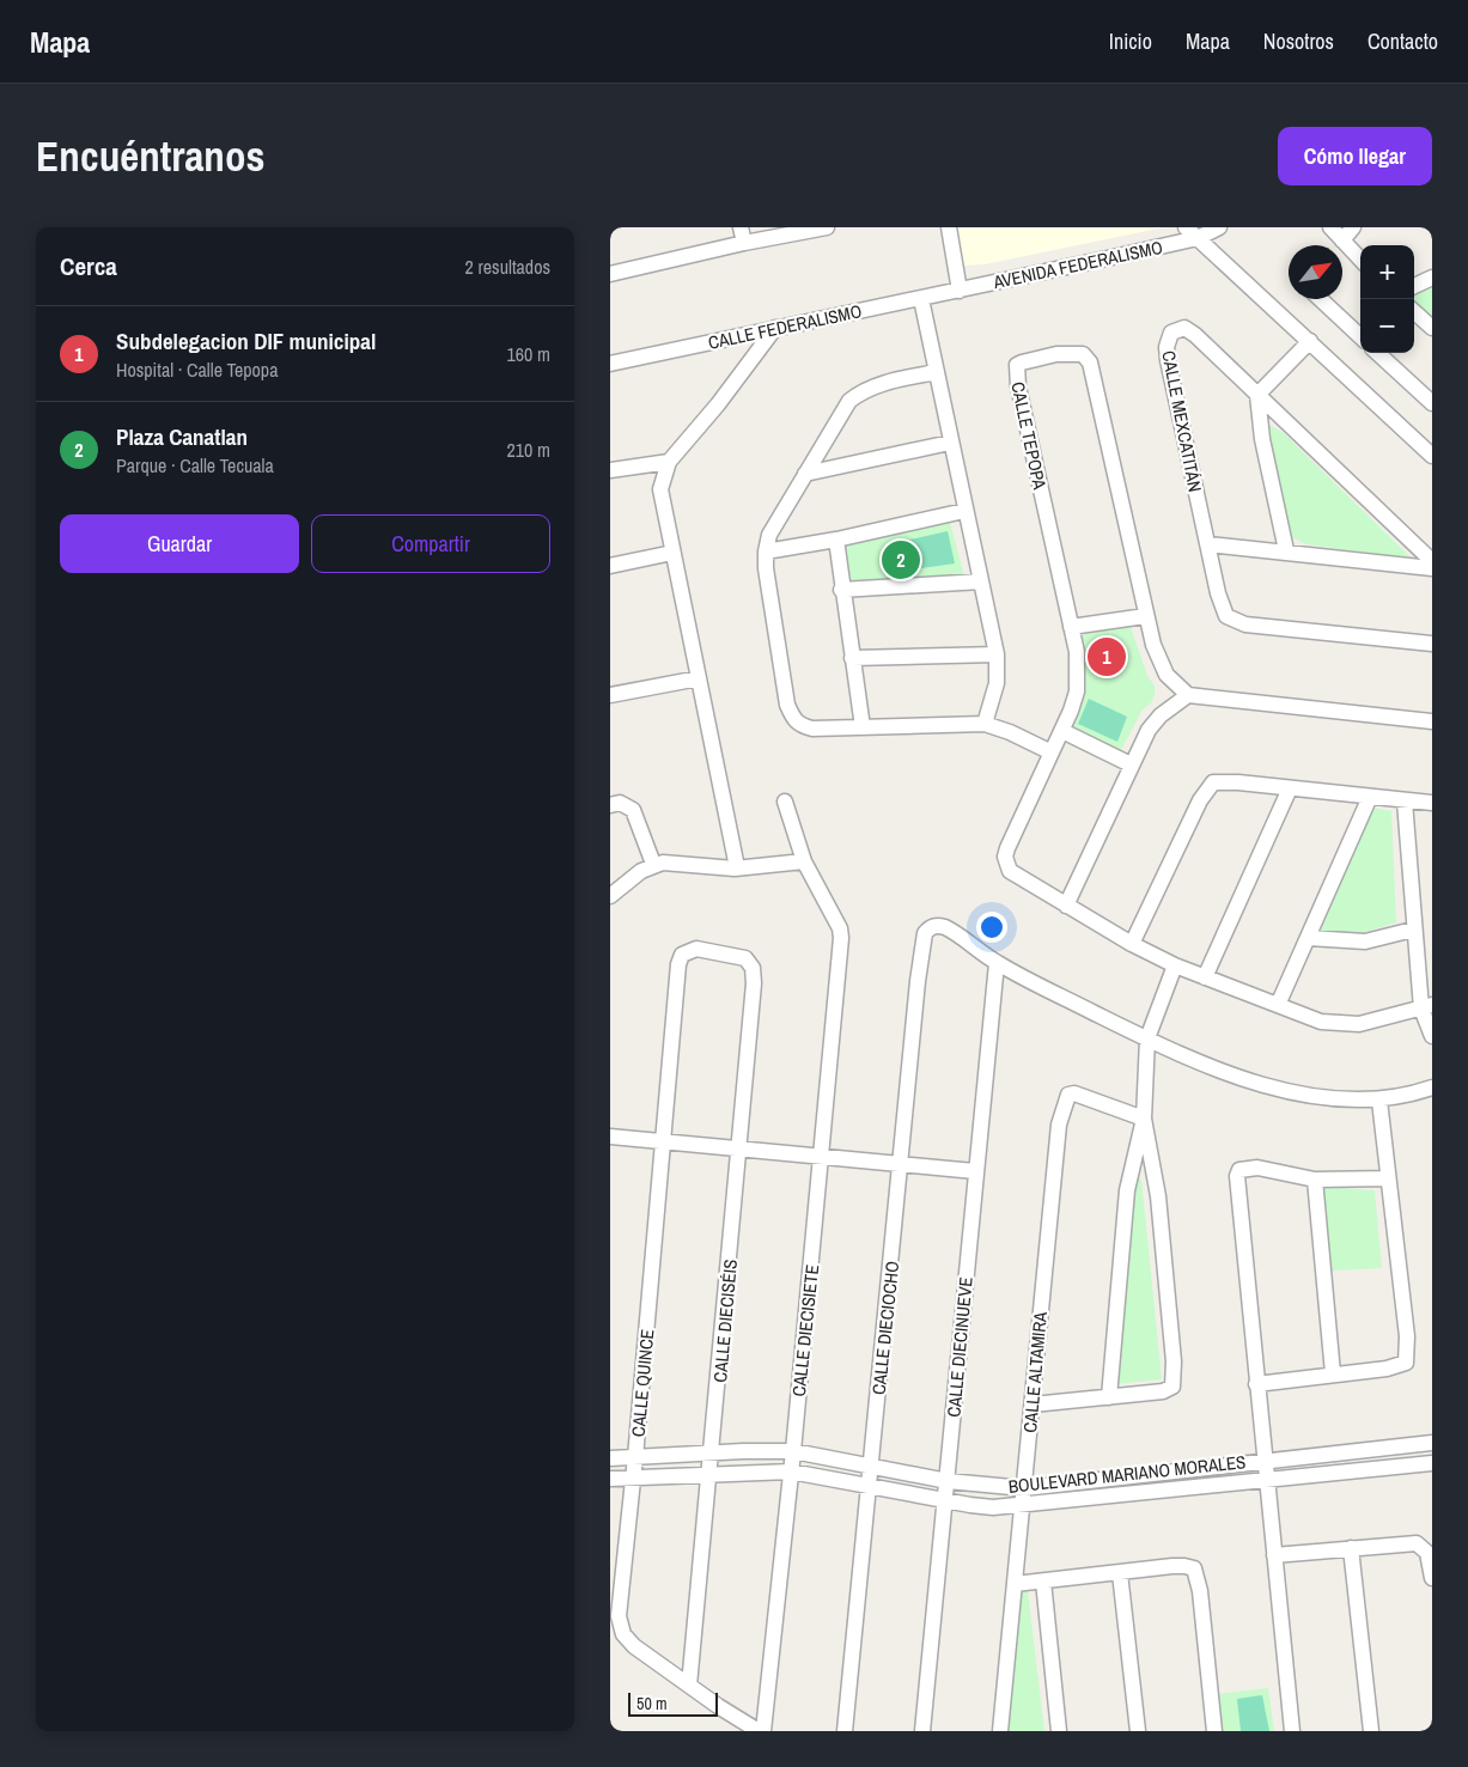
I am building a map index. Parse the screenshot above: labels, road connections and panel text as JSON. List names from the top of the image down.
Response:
{
  "streets": {
    "street": [
      "AVENIDA FEDERALISMO",
      "CALLE FEDERALISMO",
      "CALLE MEXCATITÁN",
      "CALLE TEPOPA",
      "CALLE DIECISÉIS",
      "CALLE DIECIOCHO",
      "CALLE DIECISIETE",
      "CALLE DIECINUEVE",
      "CALLE ALTAMIRA",
      "CALLE QUINCE",
      "BOULEVARD MARIANO MORALES"
    ]
  },
  "crossings": [
    ["AVENIDA FEDERALISMO", "CALLE FEDERALISMO"],
    ["CALLE DIECISÉIS", "CALLE QUINCE"],
    ["CALLE DIECISÉIS", "BOULEVARD MARIANO MORALES"],
    ["CALLE DIECIOCHO", "CALLE DIECINUEVE"],
    ["CALLE DIECIOCHO", "BOULEVARD MARIANO MORALES"],
    ["CALLE DIECISIETE", "CALLE QUINCE"],
    ["CALLE DIECISIETE", "BOULEVARD MARIANO MORALES"],
    ["CALLE DIECINUEVE", "BOULEVARD MARIANO MORALES"],
    ["CALLE ALTAMIRA", "BOULEVARD MARIANO MORALES"],
    ["CALLE QUINCE", "BOULEVARD MARIANO MORALES"]
  ],
  "scale_bar": "50 m",
  "north": "top right",
  "page": {
    "header": "Mapa",
    "nav": [
      "Inicio",
      "Mapa",
      "Nosotros",
      "Contacto"
    ],
    "buttons": [
      "Cómo llegar",
      ["Guardar", "Compartir"]
    ],
    "title": "Encuéntranos",
    "heading": ["Cerca", "2 resultados"],
    "map_buttons": ["+", "−"],
    "list": [
      {
        "mark": "1",
        "name": "Subdelegacion DIF municipal",
        "note": "Hospital · Calle Tepopa",
        "value": "160 m"
      },
      {
        "mark": "2",
        "name": "Plaza Canatlan",
        "note": "Parque · Calle Tecuala",
        "value": "210 m"
      }
    ],
    "pins": ["2", "1"],
    "scale": "50 m"
  }
}
